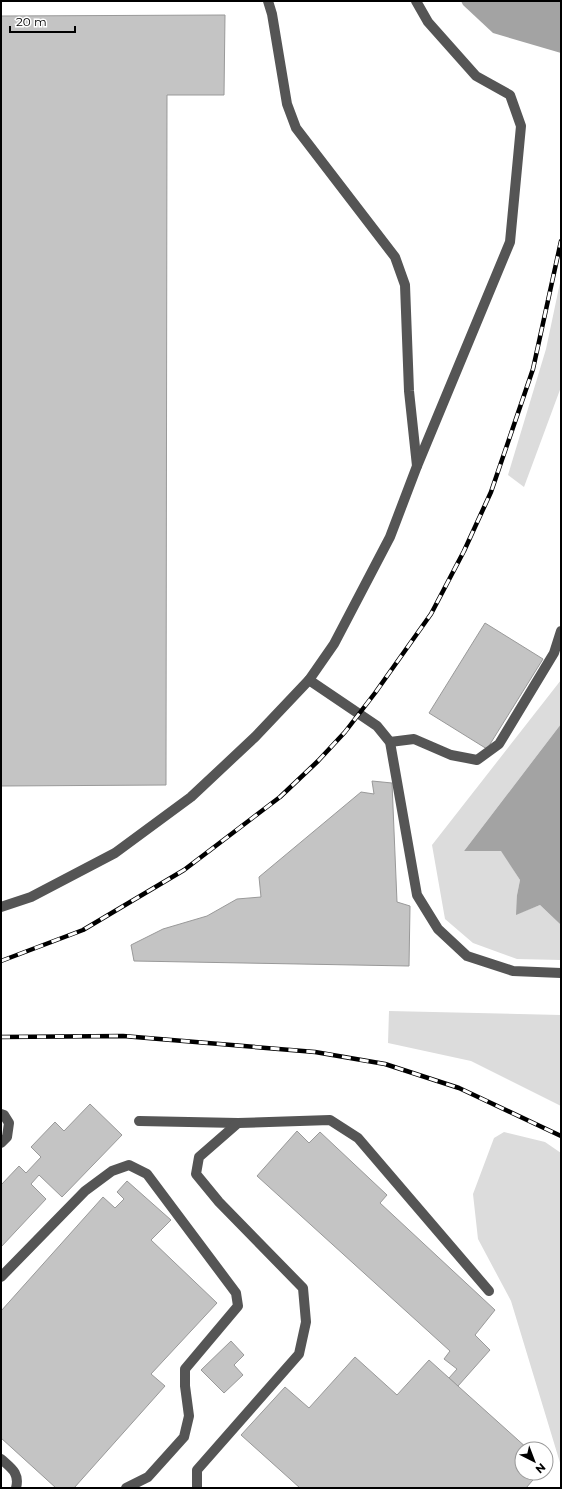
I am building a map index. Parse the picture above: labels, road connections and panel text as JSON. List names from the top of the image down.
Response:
{
  "scale_bar": "20 m",
  "north": "bottom right"
}
